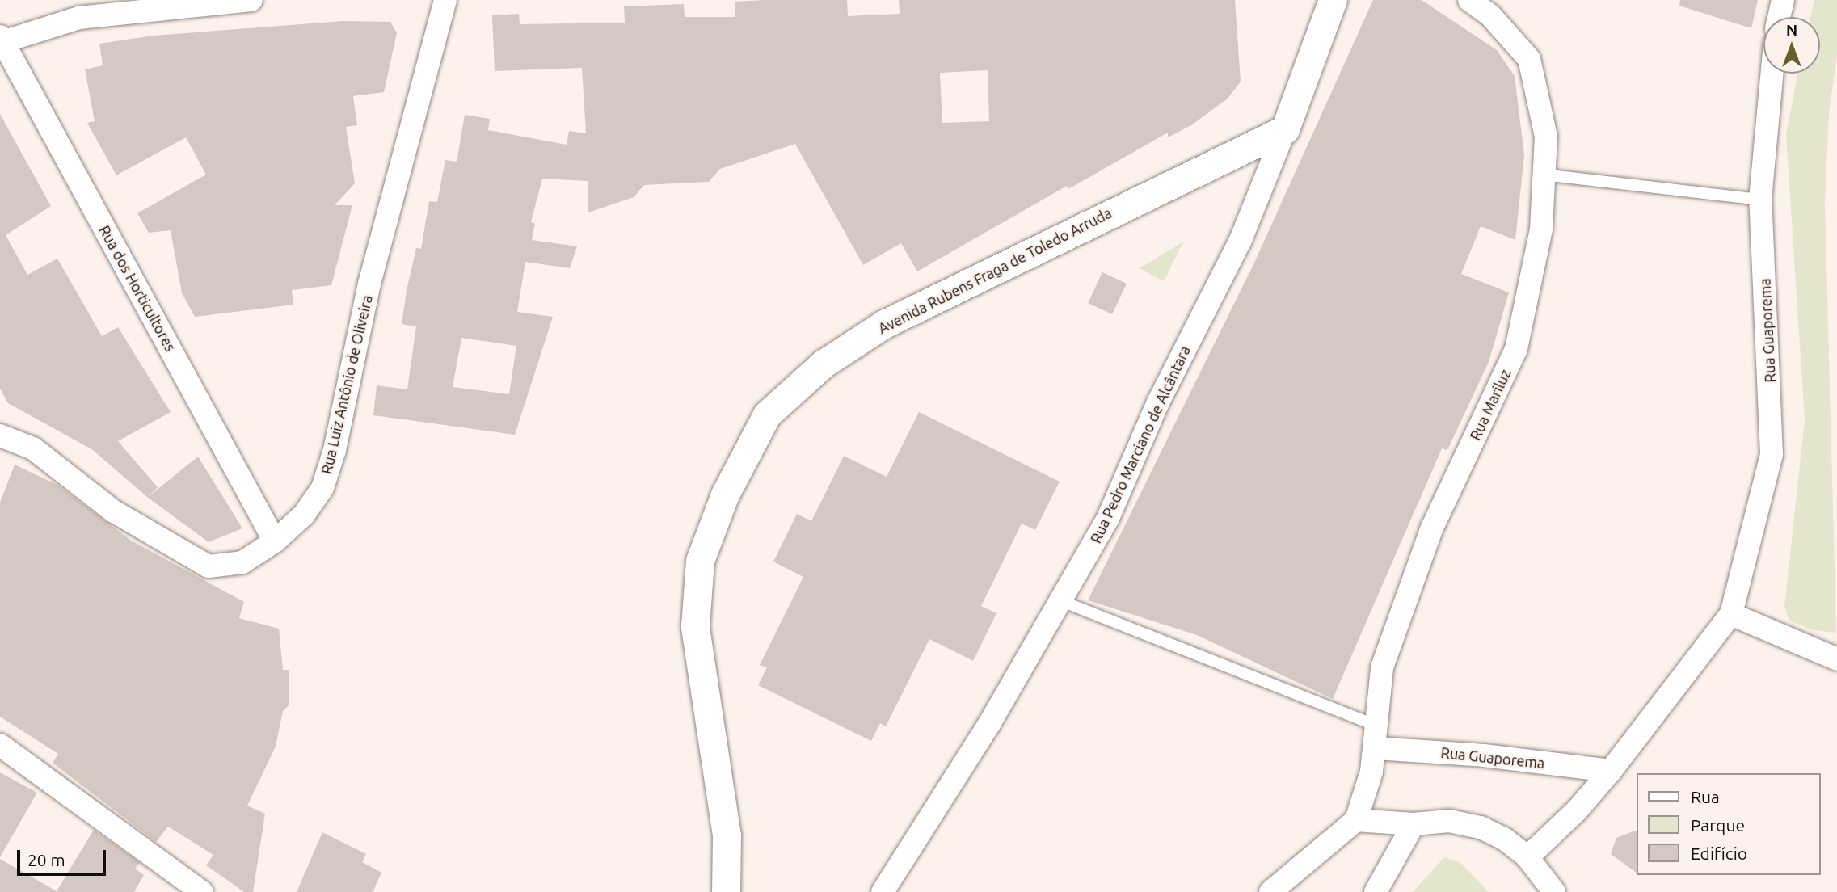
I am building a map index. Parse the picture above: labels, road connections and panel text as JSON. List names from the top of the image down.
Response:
{
  "streets": {
    "street": [
      "Avenida Rubens Fraga de Toledo Arruda",
      "Rua dos Horticultores",
      "Rua Guaporema",
      "Rua Luiz Antônio de Oliveira",
      "Rua Mariluz",
      "Rua Pedro Marciano de Alcântara"
    ]
  },
  "crossings": [
    ["Avenida Rubens Fraga de Toledo Arruda", "Rua Pedro Marciano de Alcântara"],
    ["Rua dos Horticultores", "Rua Luiz Antônio de Oliveira"],
    ["Rua Guaporema", "Rua Mariluz"]
  ],
  "legend": ["Rua", "Parque", "Edifício"],
  "scale_bar": "20 m",
  "north": "top"
}
